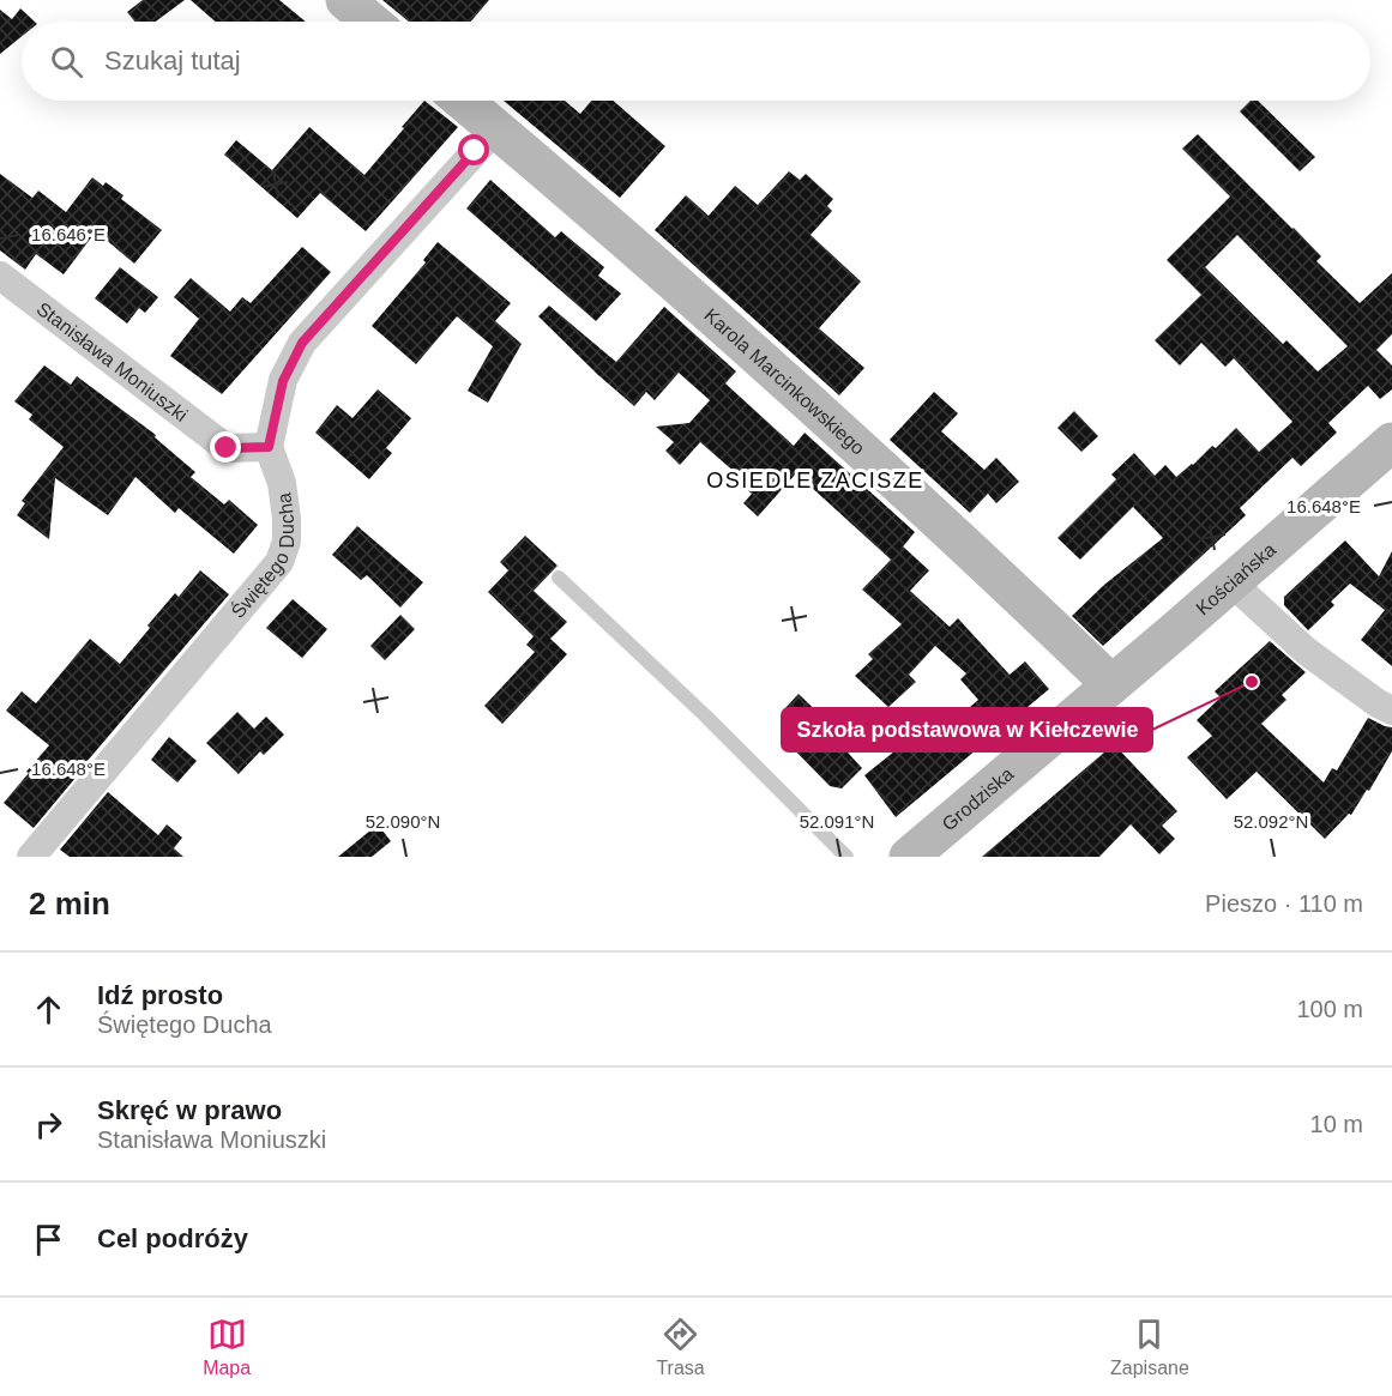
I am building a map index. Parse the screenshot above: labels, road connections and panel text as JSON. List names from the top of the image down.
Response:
{
  "streets": {
    "street": [
      "Stanisława Moniuszki",
      "Karola Marcinkowskiego",
      "Świętego Ducha",
      "Kościańska",
      "Grodziska"
    ]
  },
  "crossings": [
    ["Stanisława Moniuszki", "Świętego Ducha"],
    ["Karola Marcinkowskiego", "Kościańska"],
    ["Karola Marcinkowskiego", "Grodziska"],
    ["Kościańska", "Grodziska"]
  ],
  "districts": ["OSIEDLE ZACISZE"],
  "places": ["Szkoła podstawowa w Kiełczewie"],
  "page": {
    "search": "Szukaj tutaj",
    "heading": ["2 min", "Pieszo · 110 m"],
    "list": [
      ["Idź prosto", "Świętego Ducha", "100 m"],
      ["Skręć w prawo", "Stanisława Moniuszki", "10 m"],
      "Cel podróży"
    ],
    "nav": ["Mapa", "Trasa", "Zapisane"]
  },
  "coordinates": [
    "16.646°E",
    "16.648°E",
    "52.090°N",
    "52.091°N",
    "52.092°N"
  ]
}
